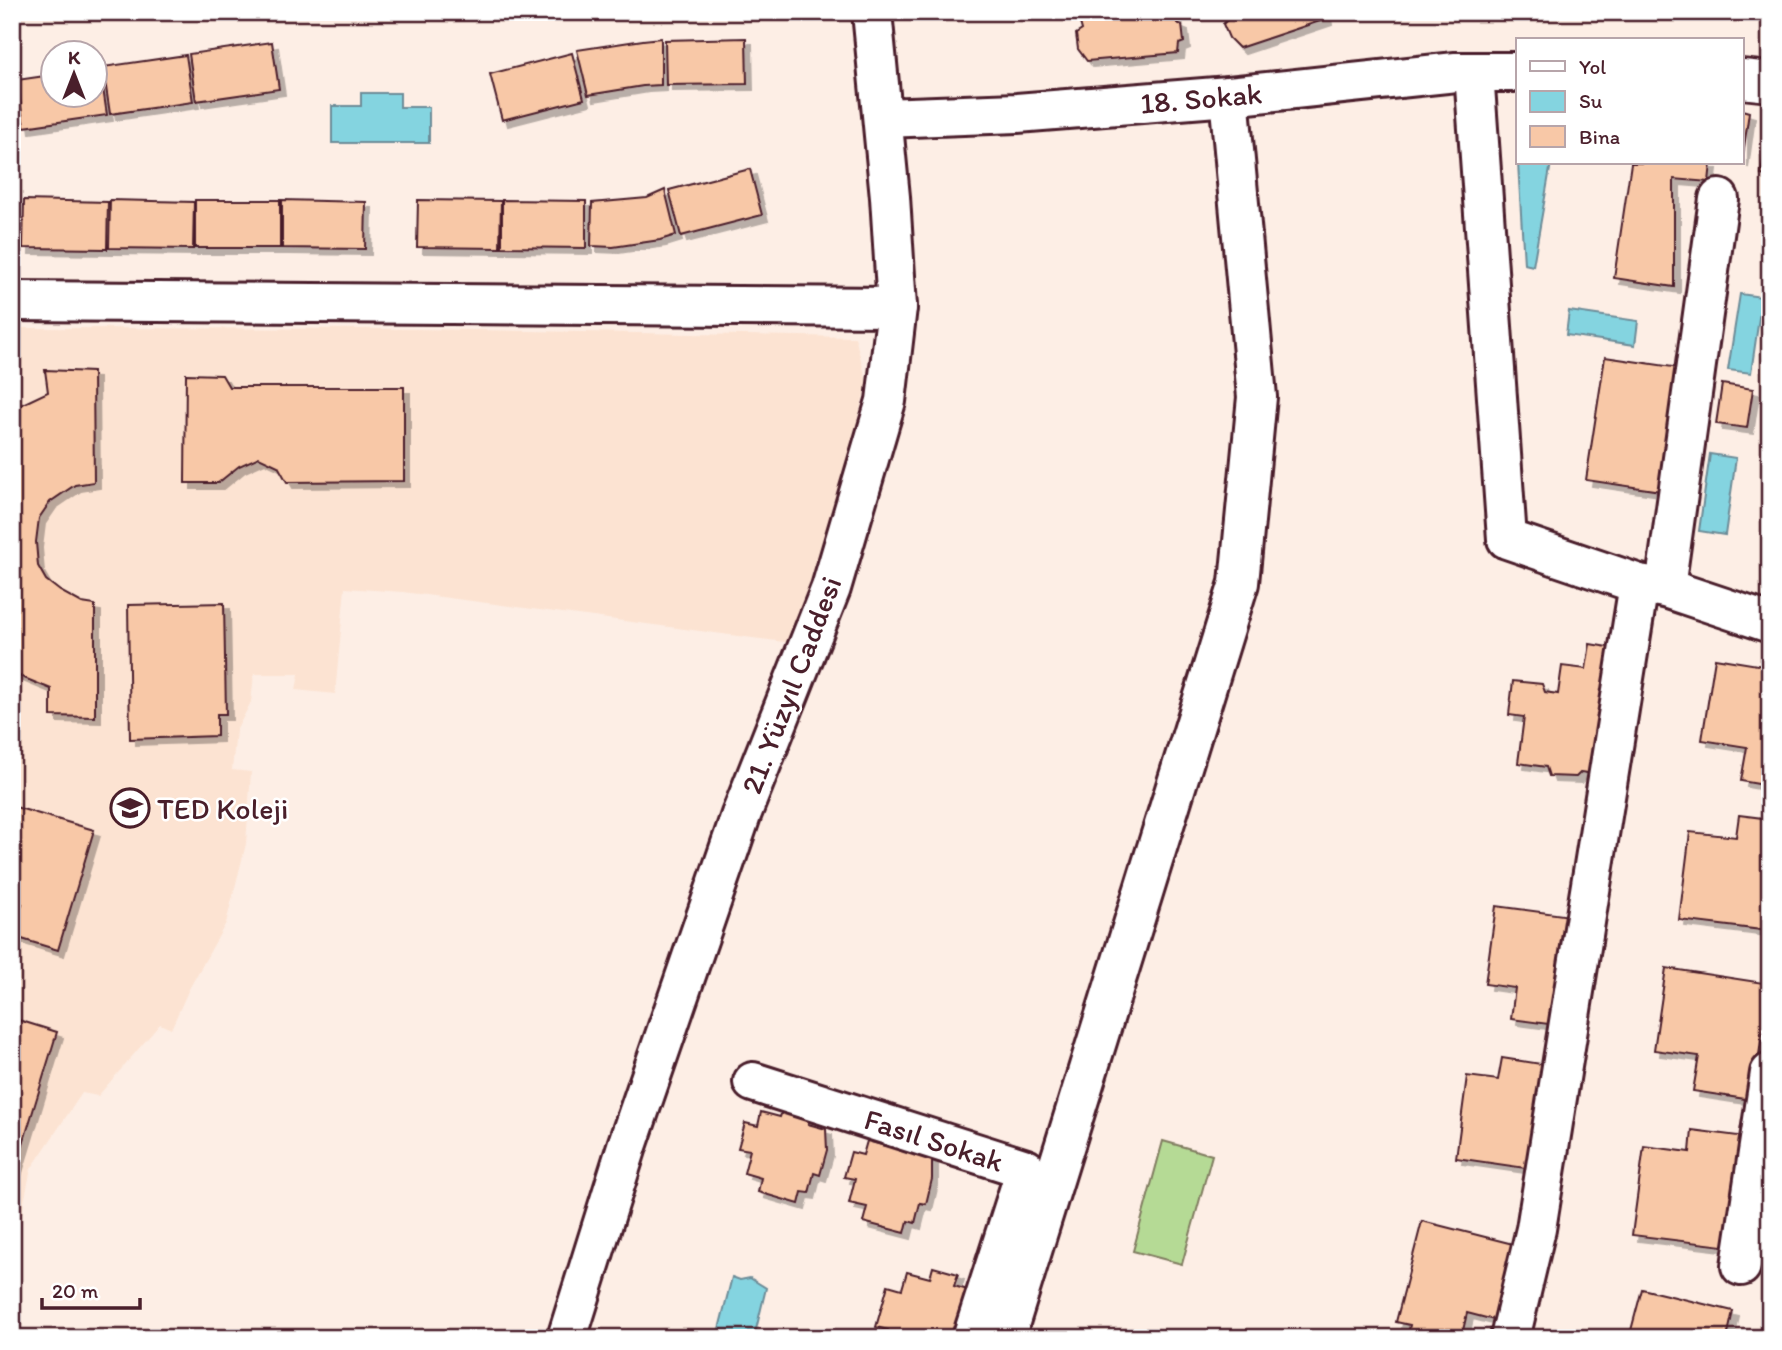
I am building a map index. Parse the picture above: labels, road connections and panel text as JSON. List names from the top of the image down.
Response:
{
  "streets": {
    "street": ["18. Sokak", "21. Yüzyıl Caddesi", "Fasıl Sokak"]
  },
  "crossings": [
    ["18. Sokak", "21. Yüzyıl Caddesi"]
  ],
  "places": {
    "school or university": ["TED Koleji"]
  },
  "legend": ["Yol", "Su", "Bina"],
  "scale_bar": "20 m",
  "north": "top"
}
